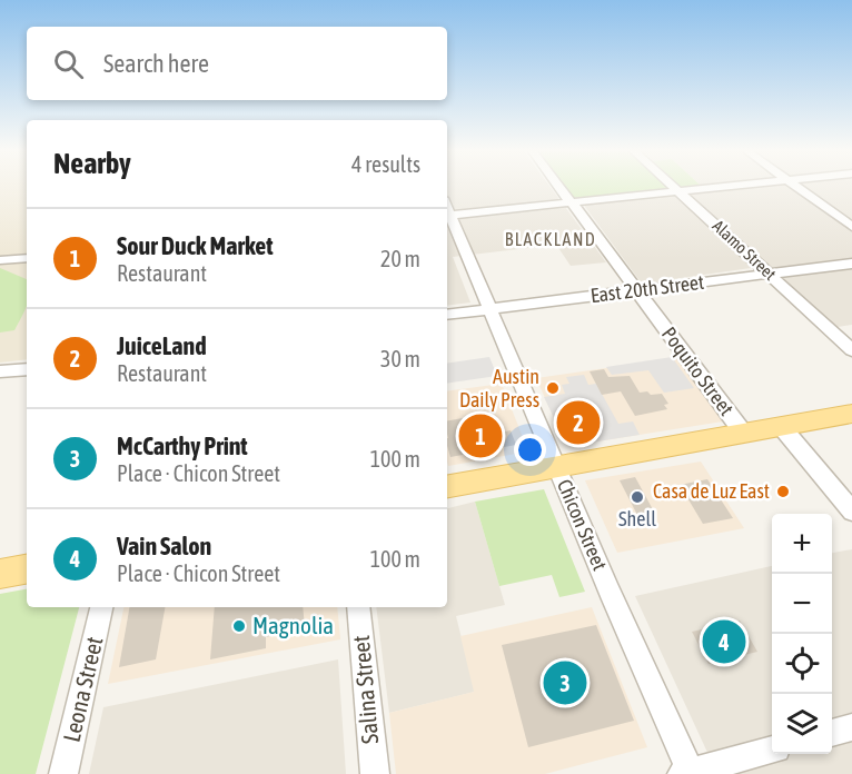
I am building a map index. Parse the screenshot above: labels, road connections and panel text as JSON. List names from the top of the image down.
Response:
{
  "streets": {
    "street": [
      "Alamo Street",
      "East 20th Street",
      "Poquito Street",
      "Chicon Street",
      "Leona Street",
      "Salina Street"
    ]
  },
  "crossings": [
    ["Alamo Street", "East 20th Street"],
    ["East 20th Street", "Poquito Street"],
    ["East 20th Street", "Chicon Street"]
  ],
  "districts": ["BLACKLAND"],
  "places": [
    "Austin Daily Press",
    "Casa de Luz East",
    "Shell",
    "Magnolia"
  ],
  "page": {
    "search": "Search here",
    "heading": ["Nearby", "4 results"],
    "list": [
      {
        "mark": "1",
        "name": "Sour Duck Market",
        "note": "Restaurant",
        "value": "20 m"
      },
      {
        "mark": "2",
        "name": "JuiceLand",
        "note": "Restaurant",
        "value": "30 m"
      },
      {
        "mark": "3",
        "name": "McCarthy Print",
        "note": "Place · Chicon Street",
        "value": "100 m"
      },
      {
        "mark": "4",
        "name": "Vain Salon",
        "note": "Place · Chicon Street",
        "value": "100 m"
      }
    ],
    "pins": [
      "2",
      "1",
      "4",
      "3"
    ],
    "map_buttons": ["+", "−"]
  }
}
